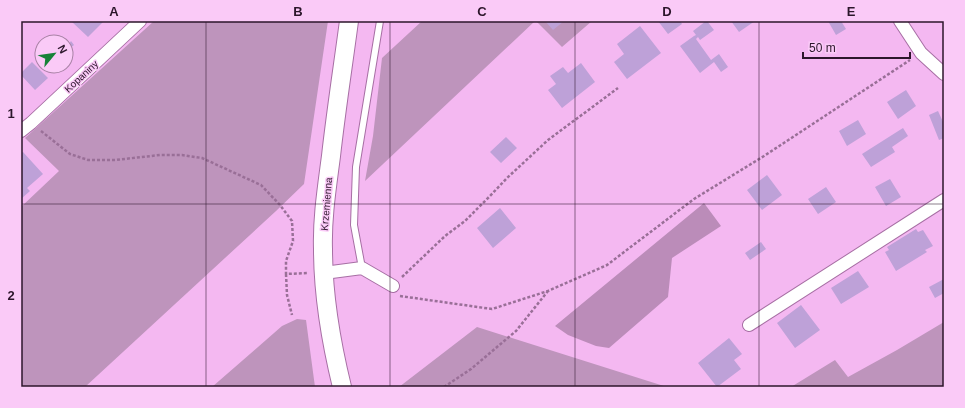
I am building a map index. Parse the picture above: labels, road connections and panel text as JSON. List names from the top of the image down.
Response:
{
  "streets": {
    "main road": ["Krzemienna"],
    "street": ["Kopaniny"]
  },
  "scale_bar": "50 m",
  "north": "top right",
  "grid": {
    "columns": [
      "A",
      "B",
      "C",
      "D",
      "E"
    ],
    "rows": ["1", "2"]
  }
}
